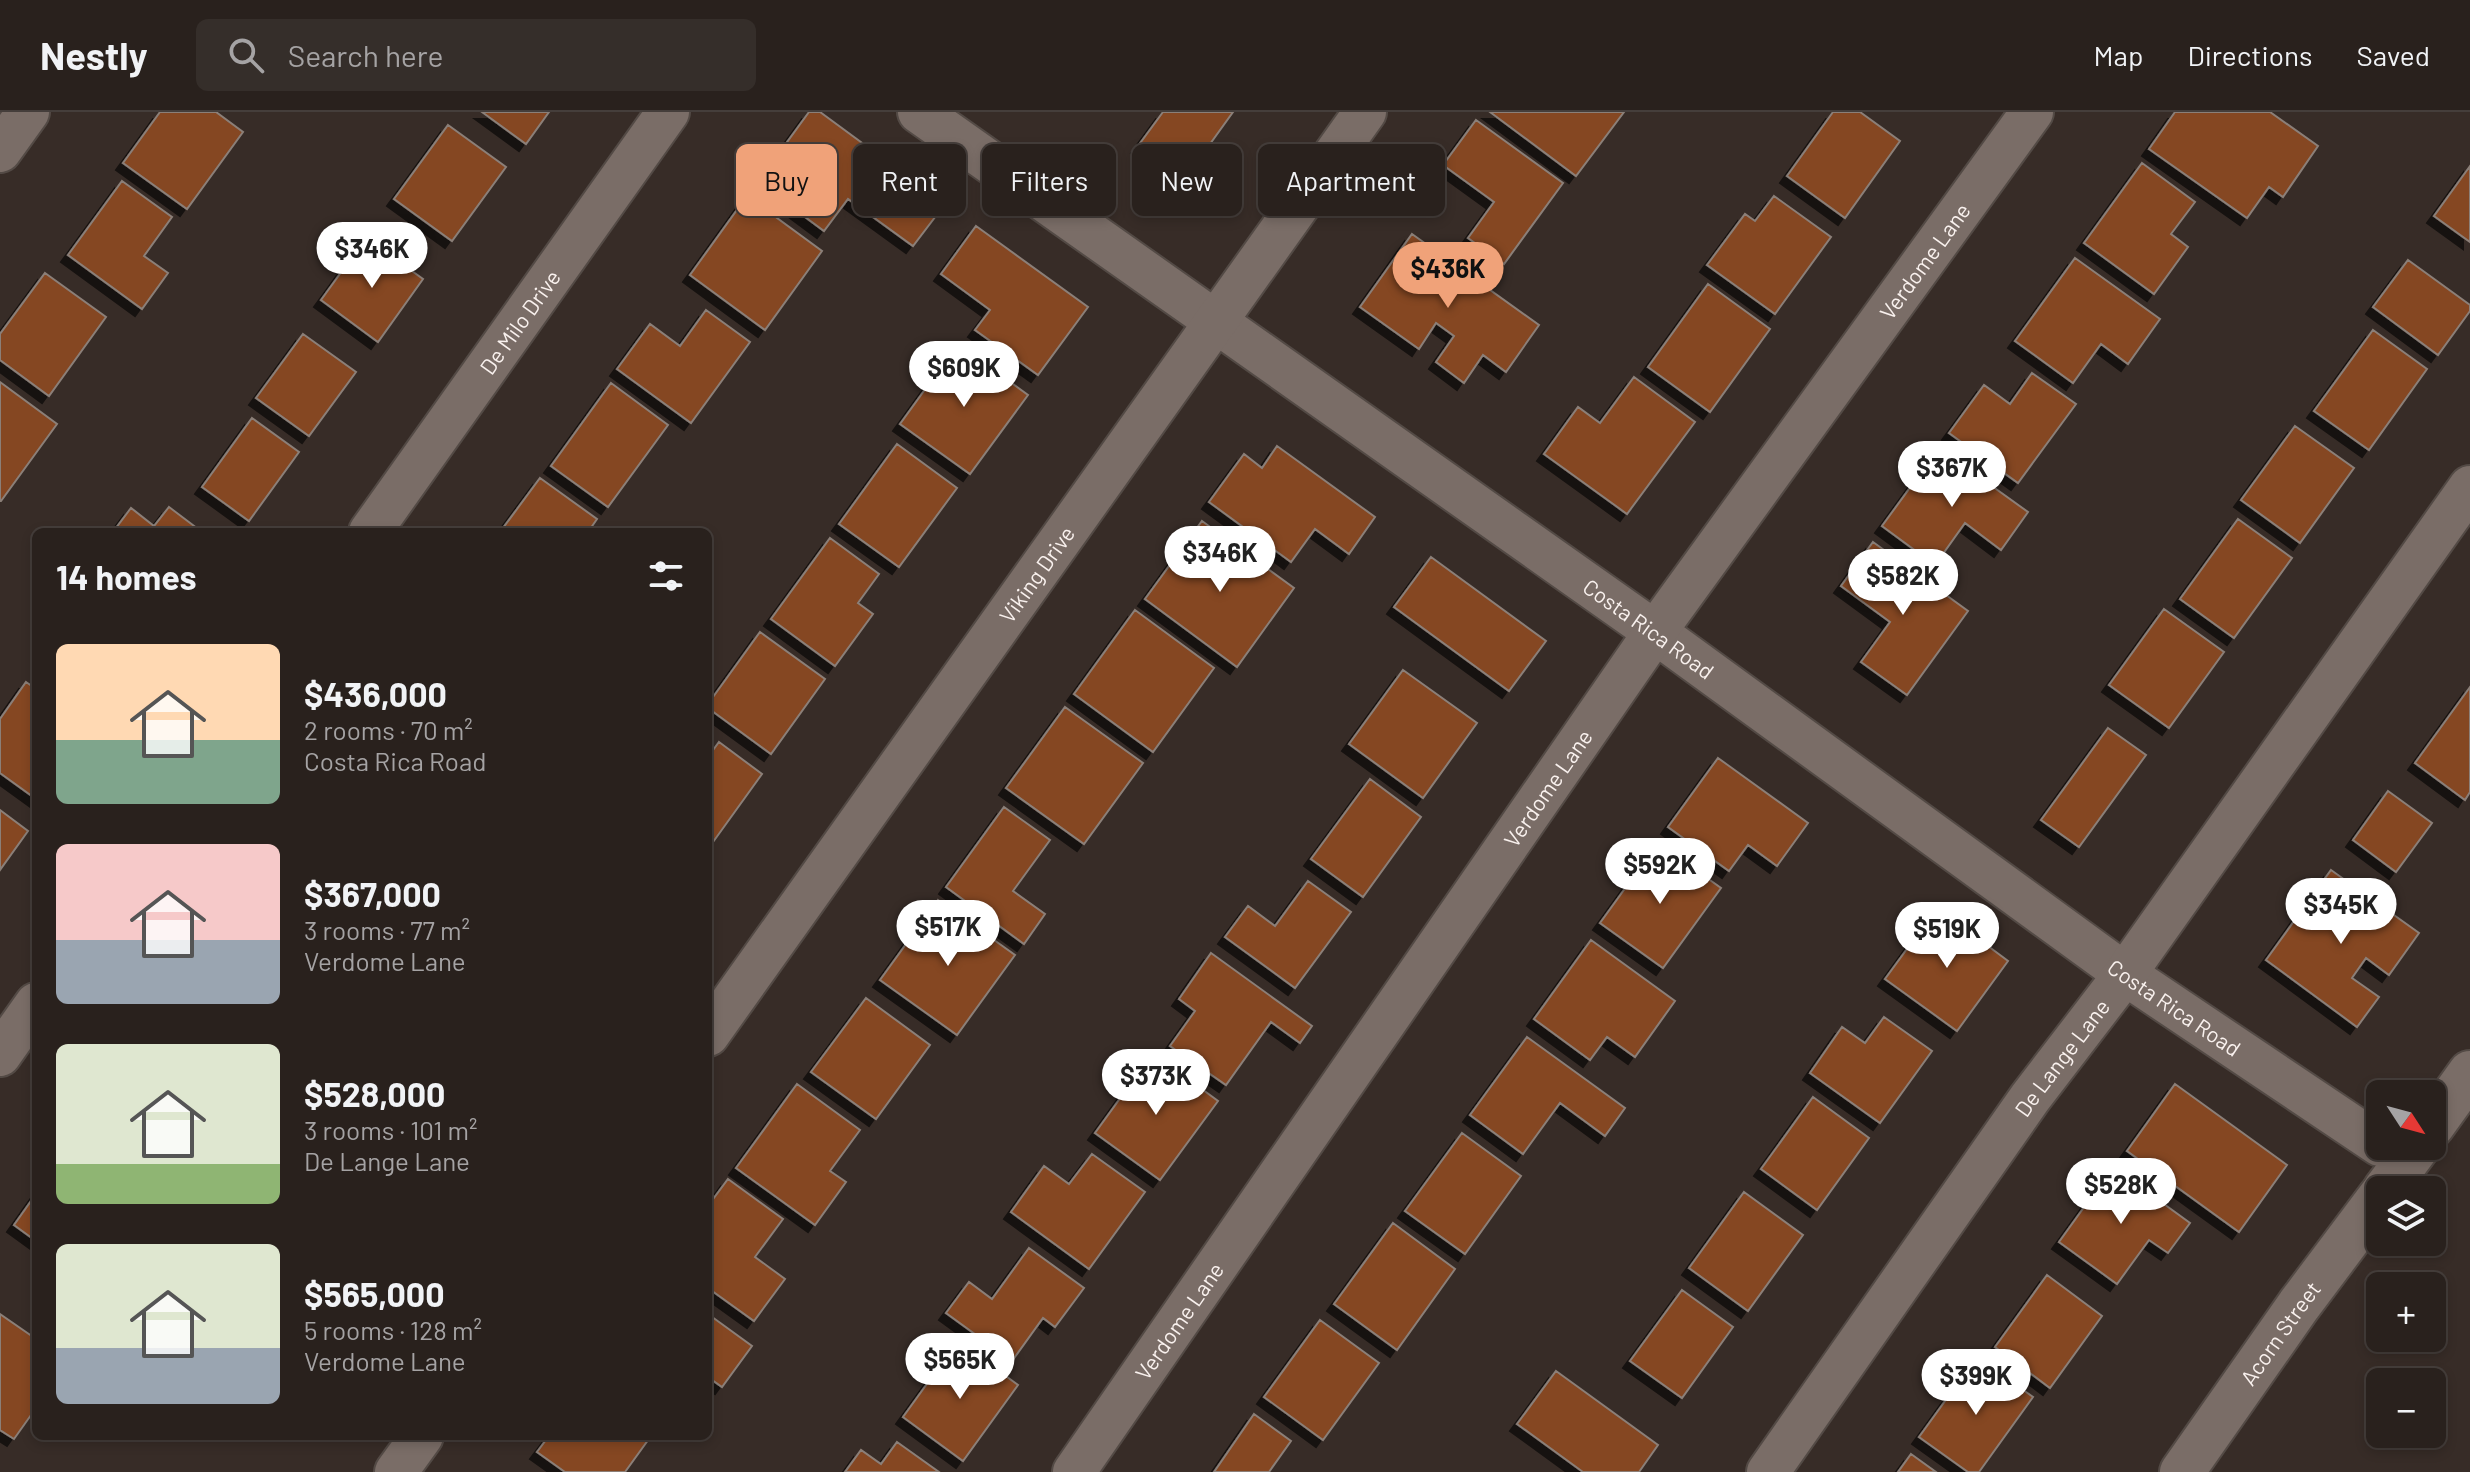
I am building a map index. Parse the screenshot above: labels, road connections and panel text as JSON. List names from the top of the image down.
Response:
{
  "streets": {
    "street": [
      "Verdome Lane",
      "De Milo Drive",
      "Viking Drive",
      "Costa Rica Road",
      "De Lange Lane",
      "Acorn Street"
    ]
  },
  "crossings": [
    ["Verdome Lane", "Costa Rica Road"],
    ["Viking Drive", "Costa Rica Road"],
    ["Costa Rica Road", "De Lange Lane"]
  ],
  "north": "bottom right",
  "page": {
    "header": "Nestly",
    "search": "Search here",
    "nav": ["Map", "Directions", "Saved"],
    "chip": [
      "Buy",
      "Rent",
      "Filters",
      "New",
      "Apartment"
    ],
    "price": [
      "$346K",
      "$436K",
      "$609K",
      "$367K",
      "$346K",
      "$582K",
      "$592K",
      "$345K",
      "$517K",
      "$519K",
      "$373K",
      "$528K",
      "$565K",
      "$399K"
    ],
    "heading": "14 homes",
    "list": [
      {
        "name": "$436,000",
        "note": "2 rooms · 70 m² · Costa Rica Road"
      },
      {
        "name": "$367,000",
        "note": "3 rooms · 77 m² · Verdome Lane"
      },
      {
        "name": "$528,000",
        "note": "3 rooms · 101 m² · De Lange Lane"
      },
      {
        "name": "$565,000",
        "note": "5 rooms · 128 m² · Verdome Lane"
      }
    ],
    "map_buttons": ["+", "−"]
  }
}
